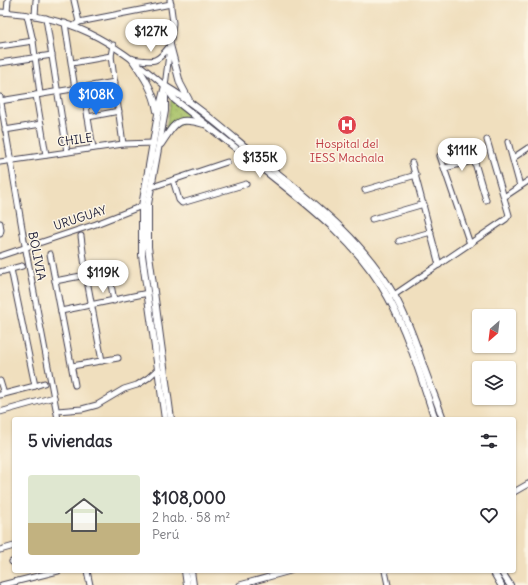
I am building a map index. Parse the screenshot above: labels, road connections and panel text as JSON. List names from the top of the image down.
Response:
{
  "streets": {
    "street": ["CHILE", "URUGUAY", "BOLIVIA"]
  },
  "crossings": [
    ["CHILE", "BOLIVIA"],
    ["URUGUAY", "BOLIVIA"]
  ],
  "places": {
    "hospital": ["Hospital del IESS Machala"]
  },
  "north": "bottom left",
  "page": {
    "price": [
      "$127K",
      "$108K",
      "$111K",
      "$135K",
      "$119K"
    ],
    "heading": "5 viviendas",
    "list": [
      {
        "name": "$108,000",
        "note": "2 hab. · 58 m² · Perú"
      }
    ]
  }
}
